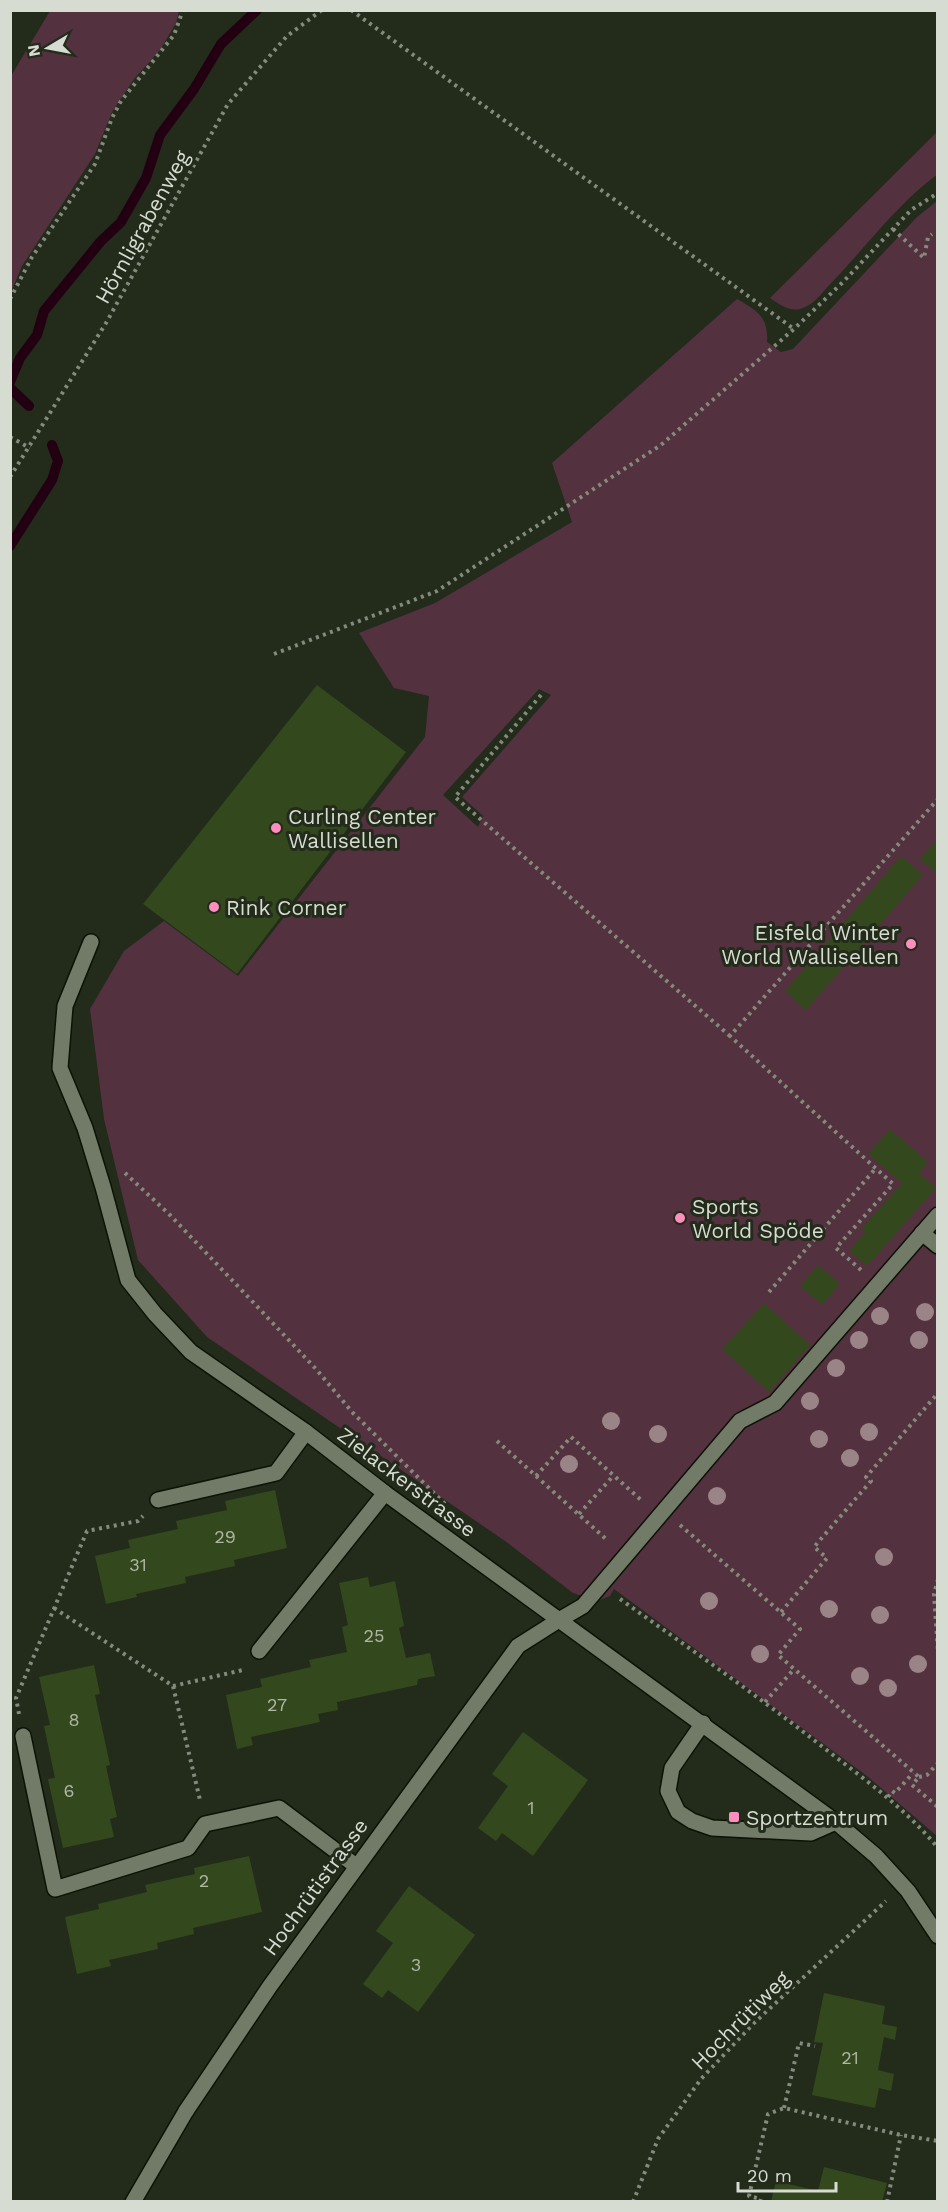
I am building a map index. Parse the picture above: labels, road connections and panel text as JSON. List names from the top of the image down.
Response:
{
  "streets": {
    "street": ["Zielackerstrasse", "Hochrütistrasse"],
    "path": ["Hörnligrabenweg", "Hochrütiweg"]
  },
  "crossings": [
    ["Zielackerstrasse", "Hochrütistrasse"],
    ["Zielackerstrasse", "Hochrütiweg"]
  ],
  "places": {
    "other": [
      "Curling Center Wallisellen",
      "Rink Corner",
      "Eisfeld Winter World Wallisellen",
      "Sports World Spöde"
    ],
    "transit": ["Sportzentrum"]
  },
  "house_numbers": [
    "29",
    "31",
    "25",
    "27",
    "8",
    "6",
    "1",
    "2",
    "3",
    "21"
  ],
  "scale_bar": "20 m",
  "north": "left"
}
